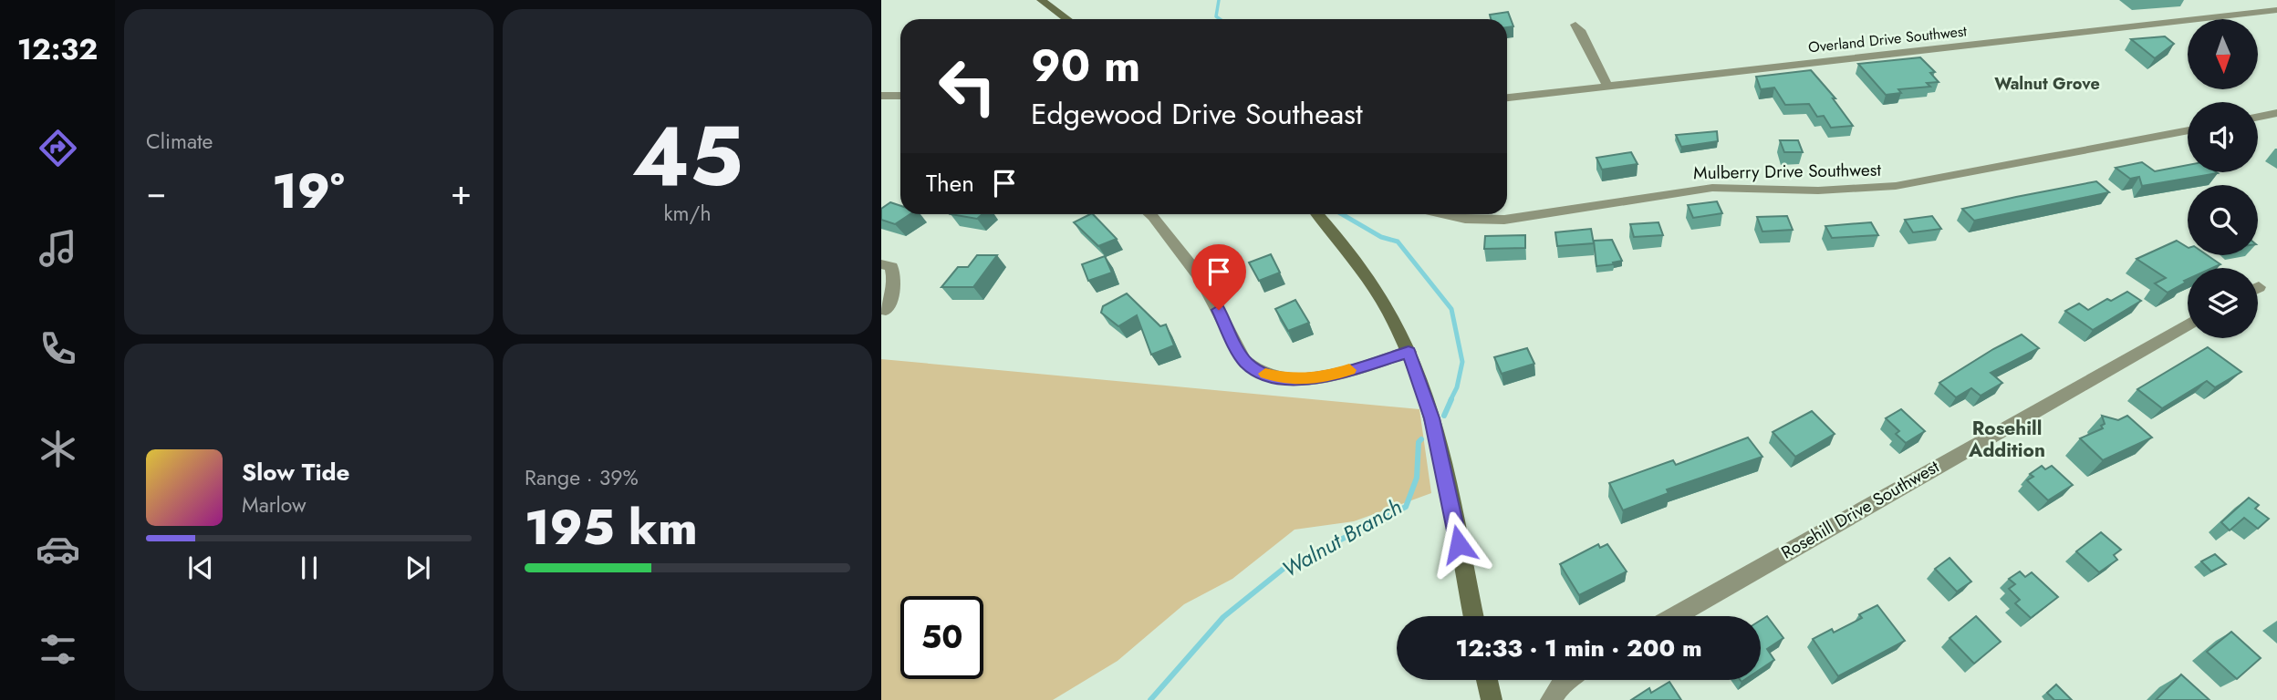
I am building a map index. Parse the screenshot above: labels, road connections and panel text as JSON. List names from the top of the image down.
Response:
{
  "streets": {
    "street": ["Overland Drive Southwest", "Mulberry Drive Southwest", "Rosehill Drive Southwest"]
  },
  "districts": ["Walnut Grove", "Rosehill Addition"],
  "water": ["Walnut Branch"],
  "north": "bottom",
  "page": {
    "tabs": "12:32",
    "tile": [
      "Climate",
      ["45", "km/h"],
      ["Range · 39%", "195 km"]
    ],
    "turn": ["90 m", "Edgewood Drive Southeast"],
    "then": "Then",
    "heat": ["−", "19°", "+"],
    "song": ["Slow Tide", "Marlow"],
    "limit": "50",
    "trip": "12:33 · 1 min · 200 m"
  }
}
